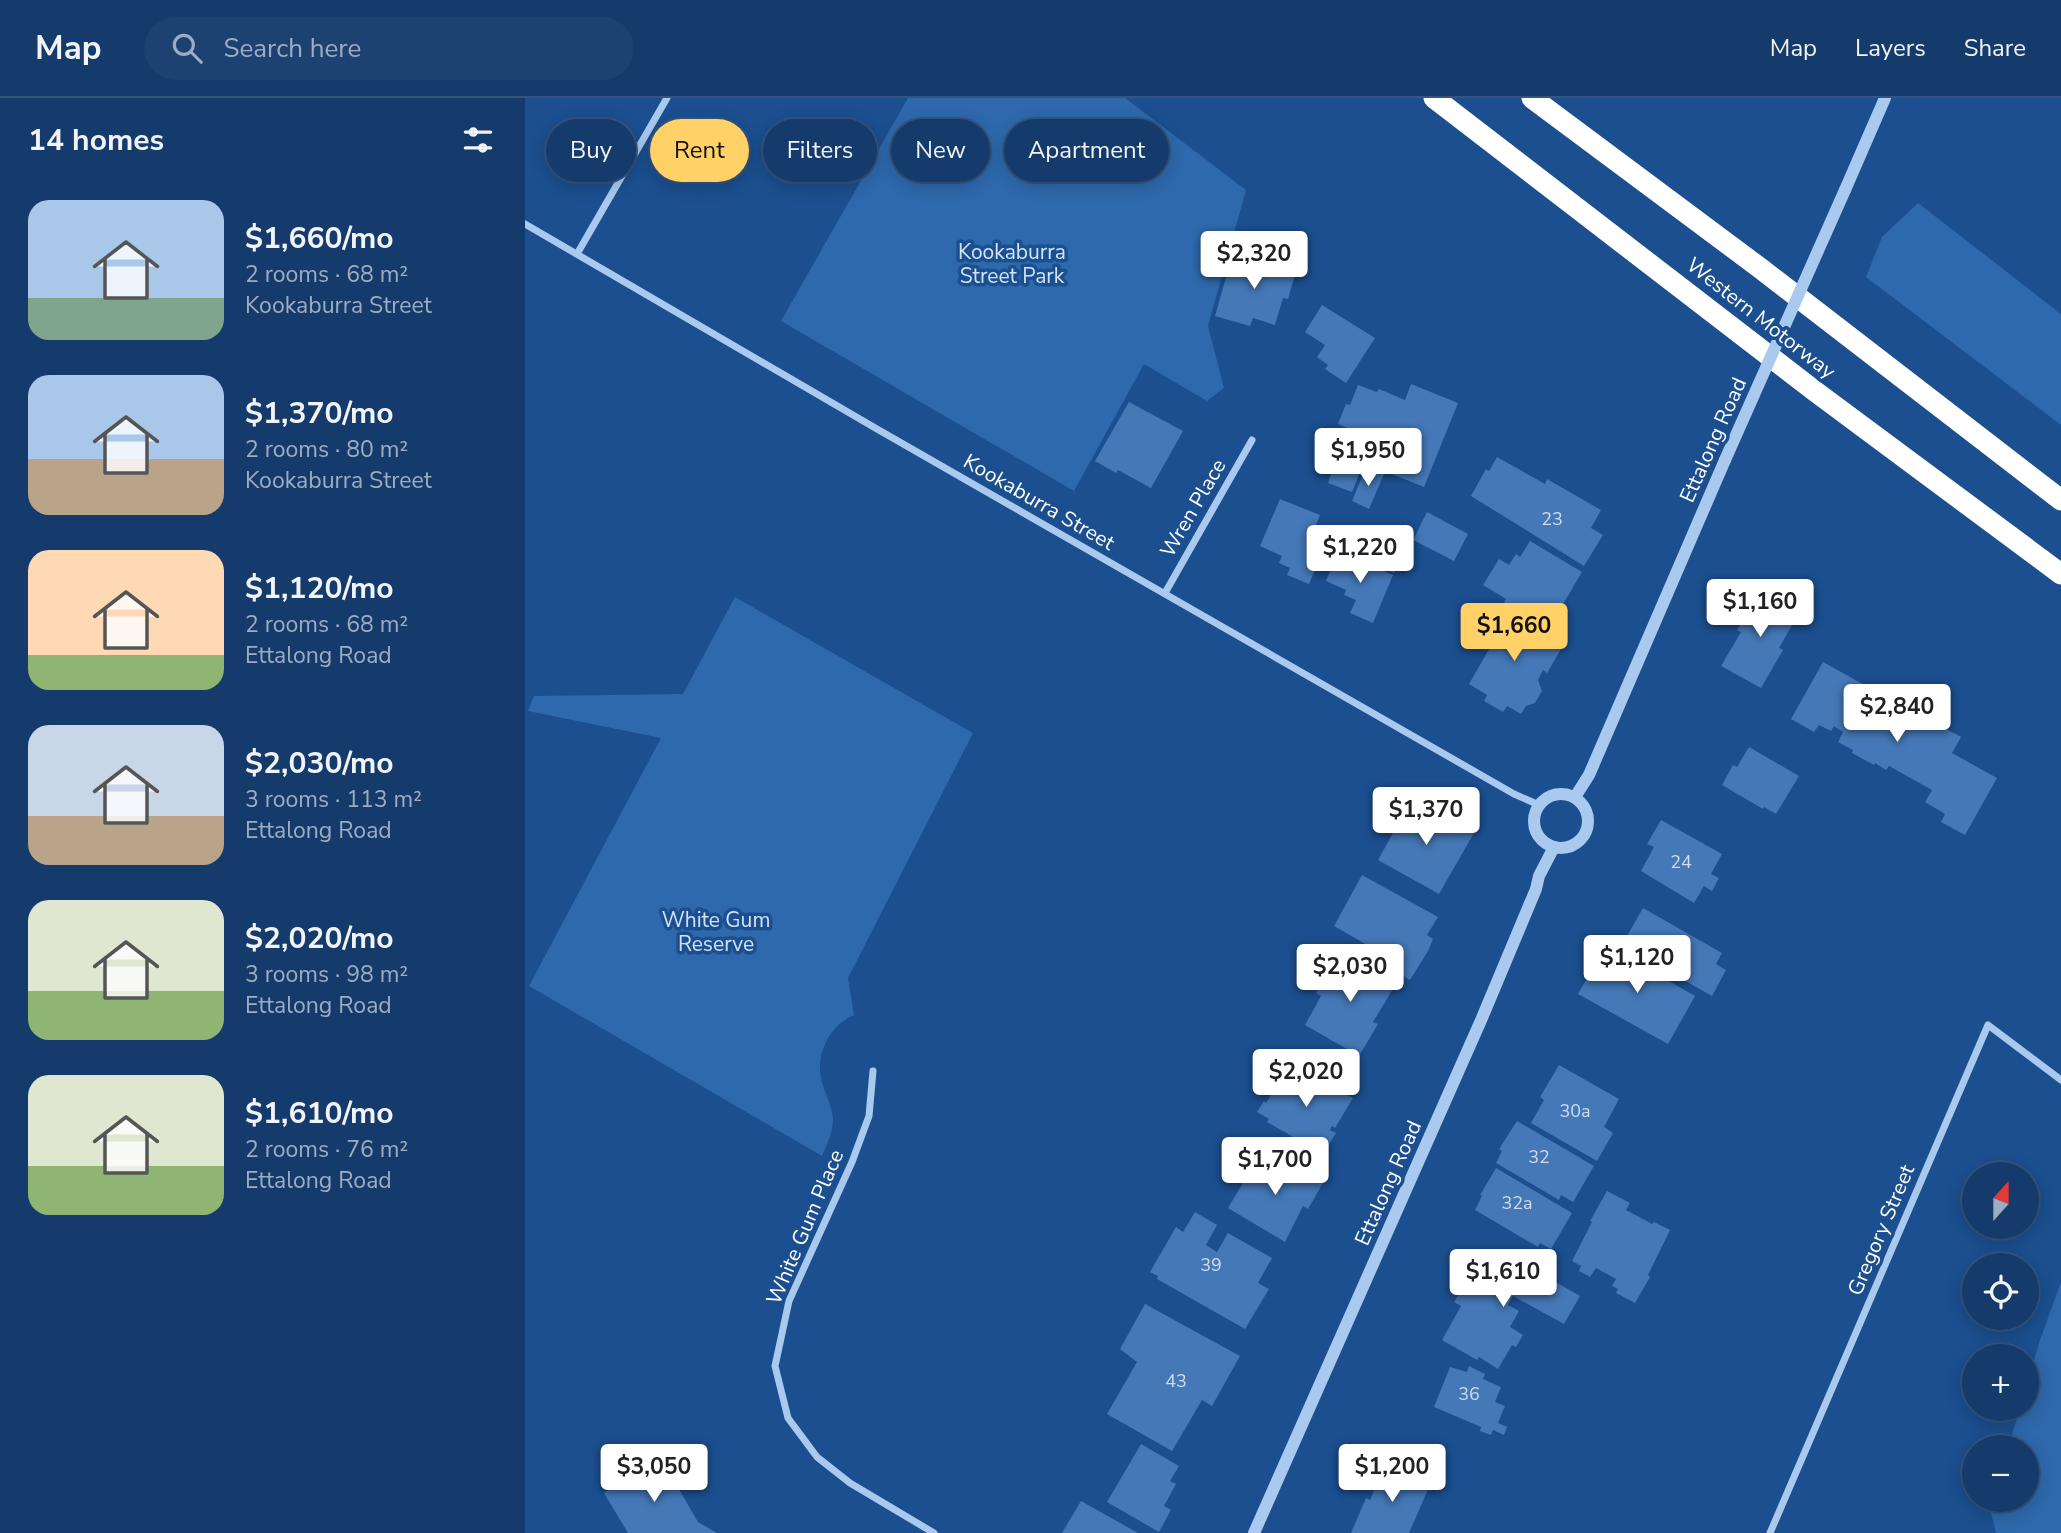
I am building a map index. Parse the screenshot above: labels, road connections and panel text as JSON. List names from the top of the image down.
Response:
{
  "streets": {
    "highway": ["Western Motorway"],
    "street": [
      "Ettalong Road",
      "Kookaburra Street",
      "Wren Place",
      "White Gum Place",
      "Gregory Street"
    ]
  },
  "crossings": [
    ["Ettalong Road", "Kookaburra Street"],
    ["Kookaburra Street", "Wren Place"]
  ],
  "parks": ["Kookaburra Street Park", "White Gum Reserve"],
  "house_numbers": [
    "23",
    "24",
    "30a",
    "32",
    "32a",
    "39",
    "43",
    "36"
  ],
  "north": "top",
  "page": {
    "header": "Map",
    "search": "Search here",
    "nav": ["Map", "Layers", "Share"],
    "heading": "14 homes",
    "chip": [
      "Buy",
      "Rent",
      "Filters",
      "New",
      "Apartment"
    ],
    "list": [
      {
        "name": "$1,660/mo",
        "note": "2 rooms · 68 m² · Kookaburra Street"
      },
      {
        "name": "$1,370/mo",
        "note": "2 rooms · 80 m² · Kookaburra Street"
      },
      {
        "name": "$1,120/mo",
        "note": "2 rooms · 68 m² · Ettalong Road"
      },
      {
        "name": "$2,030/mo",
        "note": "3 rooms · 113 m² · Ettalong Road"
      },
      {
        "name": "$2,020/mo",
        "note": "3 rooms · 98 m² · Ettalong Road"
      },
      {
        "name": "$1,610/mo",
        "note": "2 rooms · 76 m² · Ettalong Road"
      }
    ],
    "price": [
      "$2,320",
      "$1,950",
      "$1,220",
      "$1,160",
      "$1,660",
      "$2,840",
      "$1,370",
      "$1,120",
      "$2,030",
      "$2,020",
      "$1,700",
      "$1,610",
      "$3,050",
      "$1,200"
    ],
    "map_buttons": ["+", "−"]
  }
}
